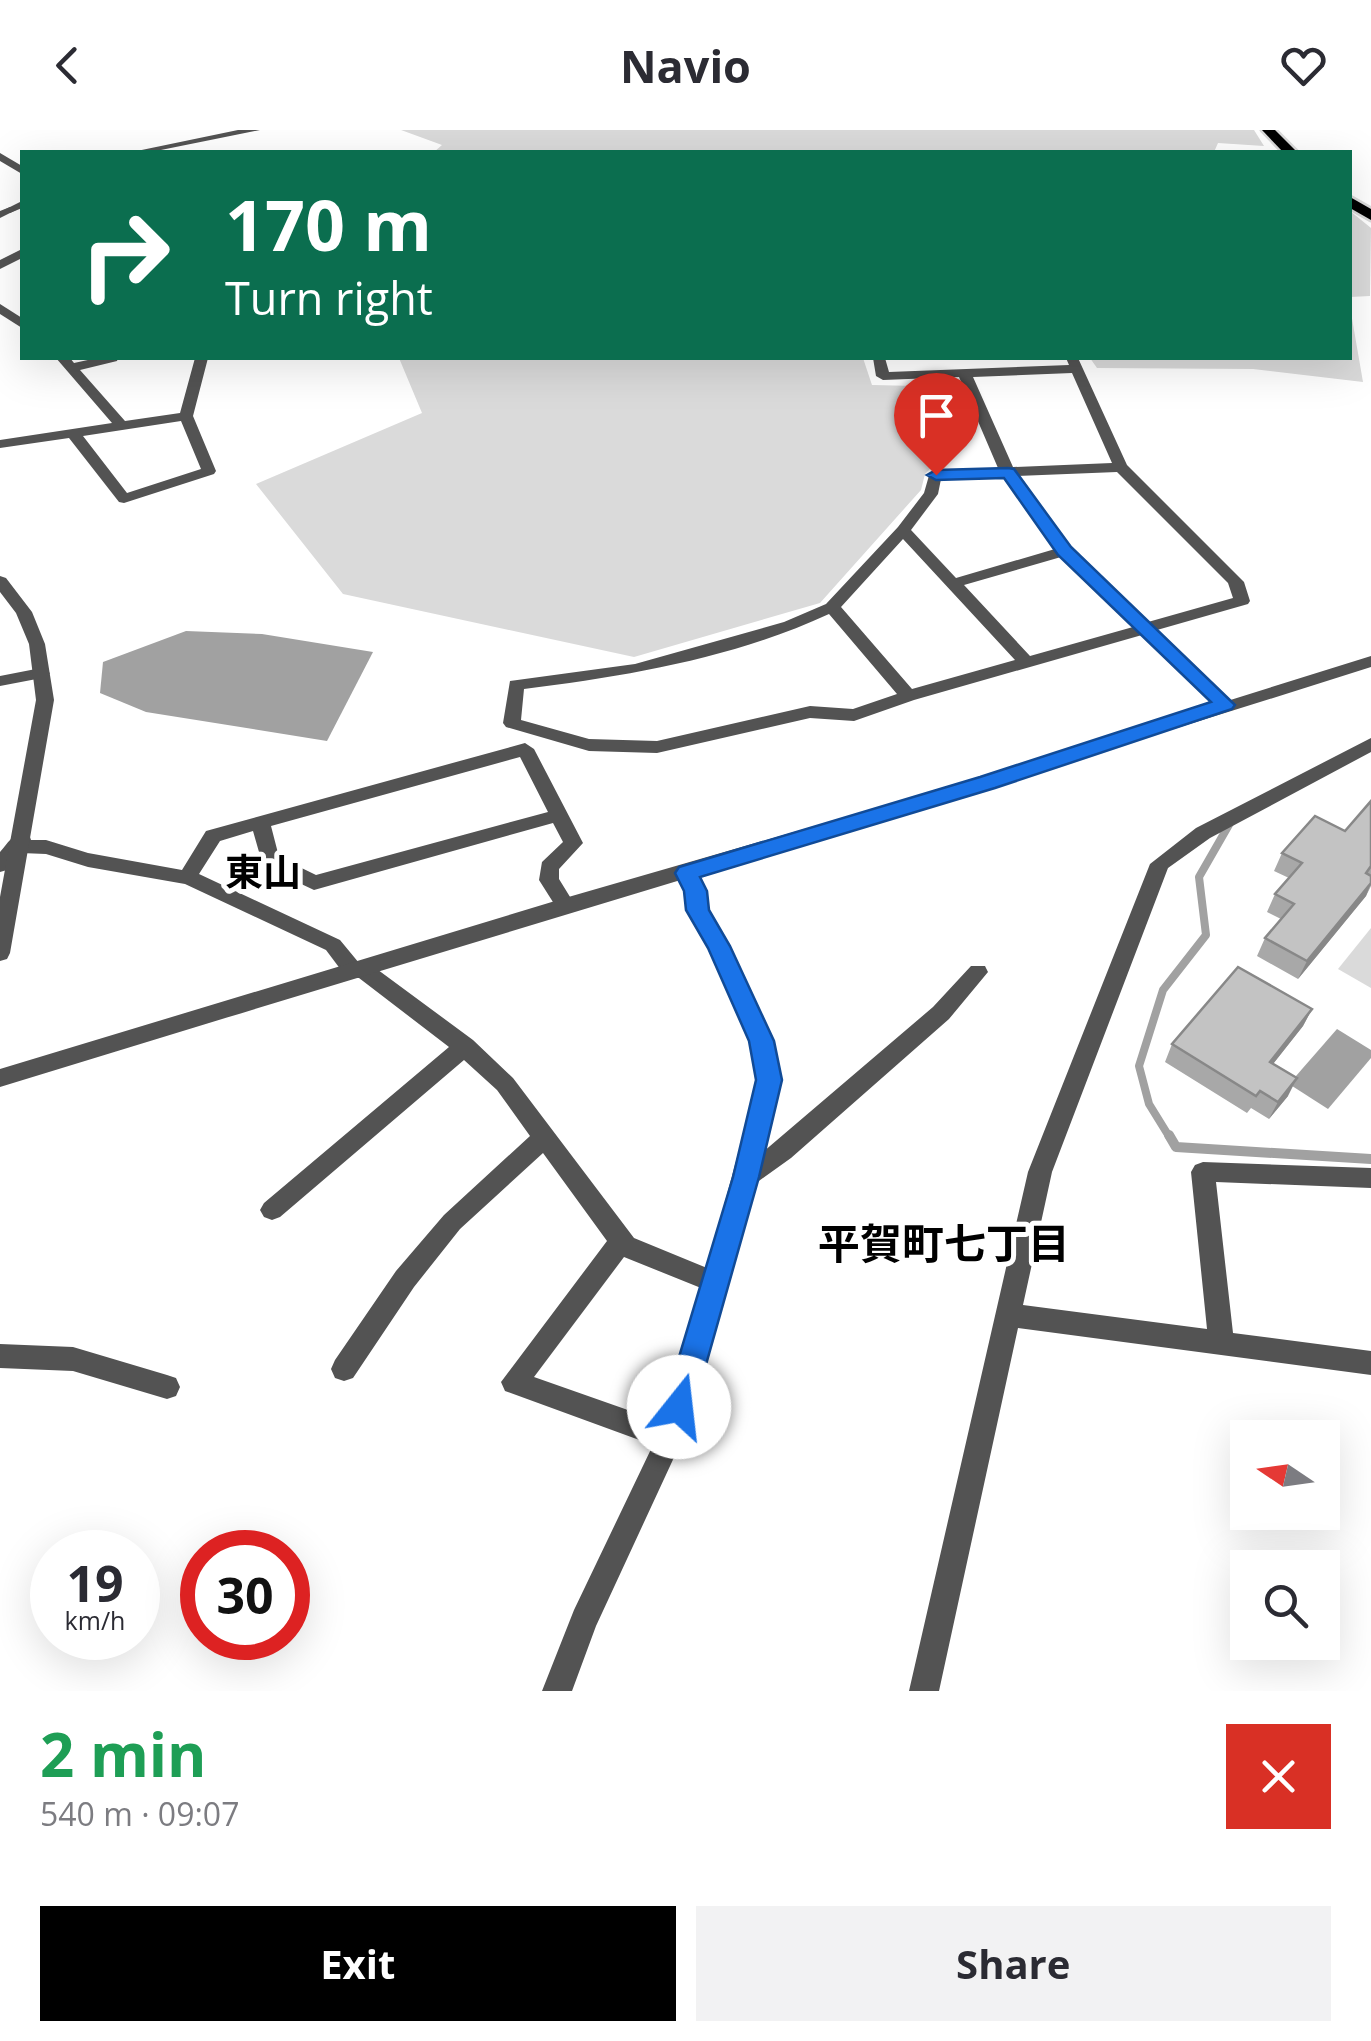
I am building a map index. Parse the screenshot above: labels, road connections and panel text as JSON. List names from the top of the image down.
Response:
{
  "districts": ["東山", "平賀町七丁目"],
  "north": "left",
  "page": {
    "header": "Navio",
    "turn": ["170 m", "Turn right"],
    "speed": "19 km/h",
    "limit": "30",
    "heading": ["2 min", "540 m · 09:07"],
    "buttons": ["Exit", "Share"]
  }
}
